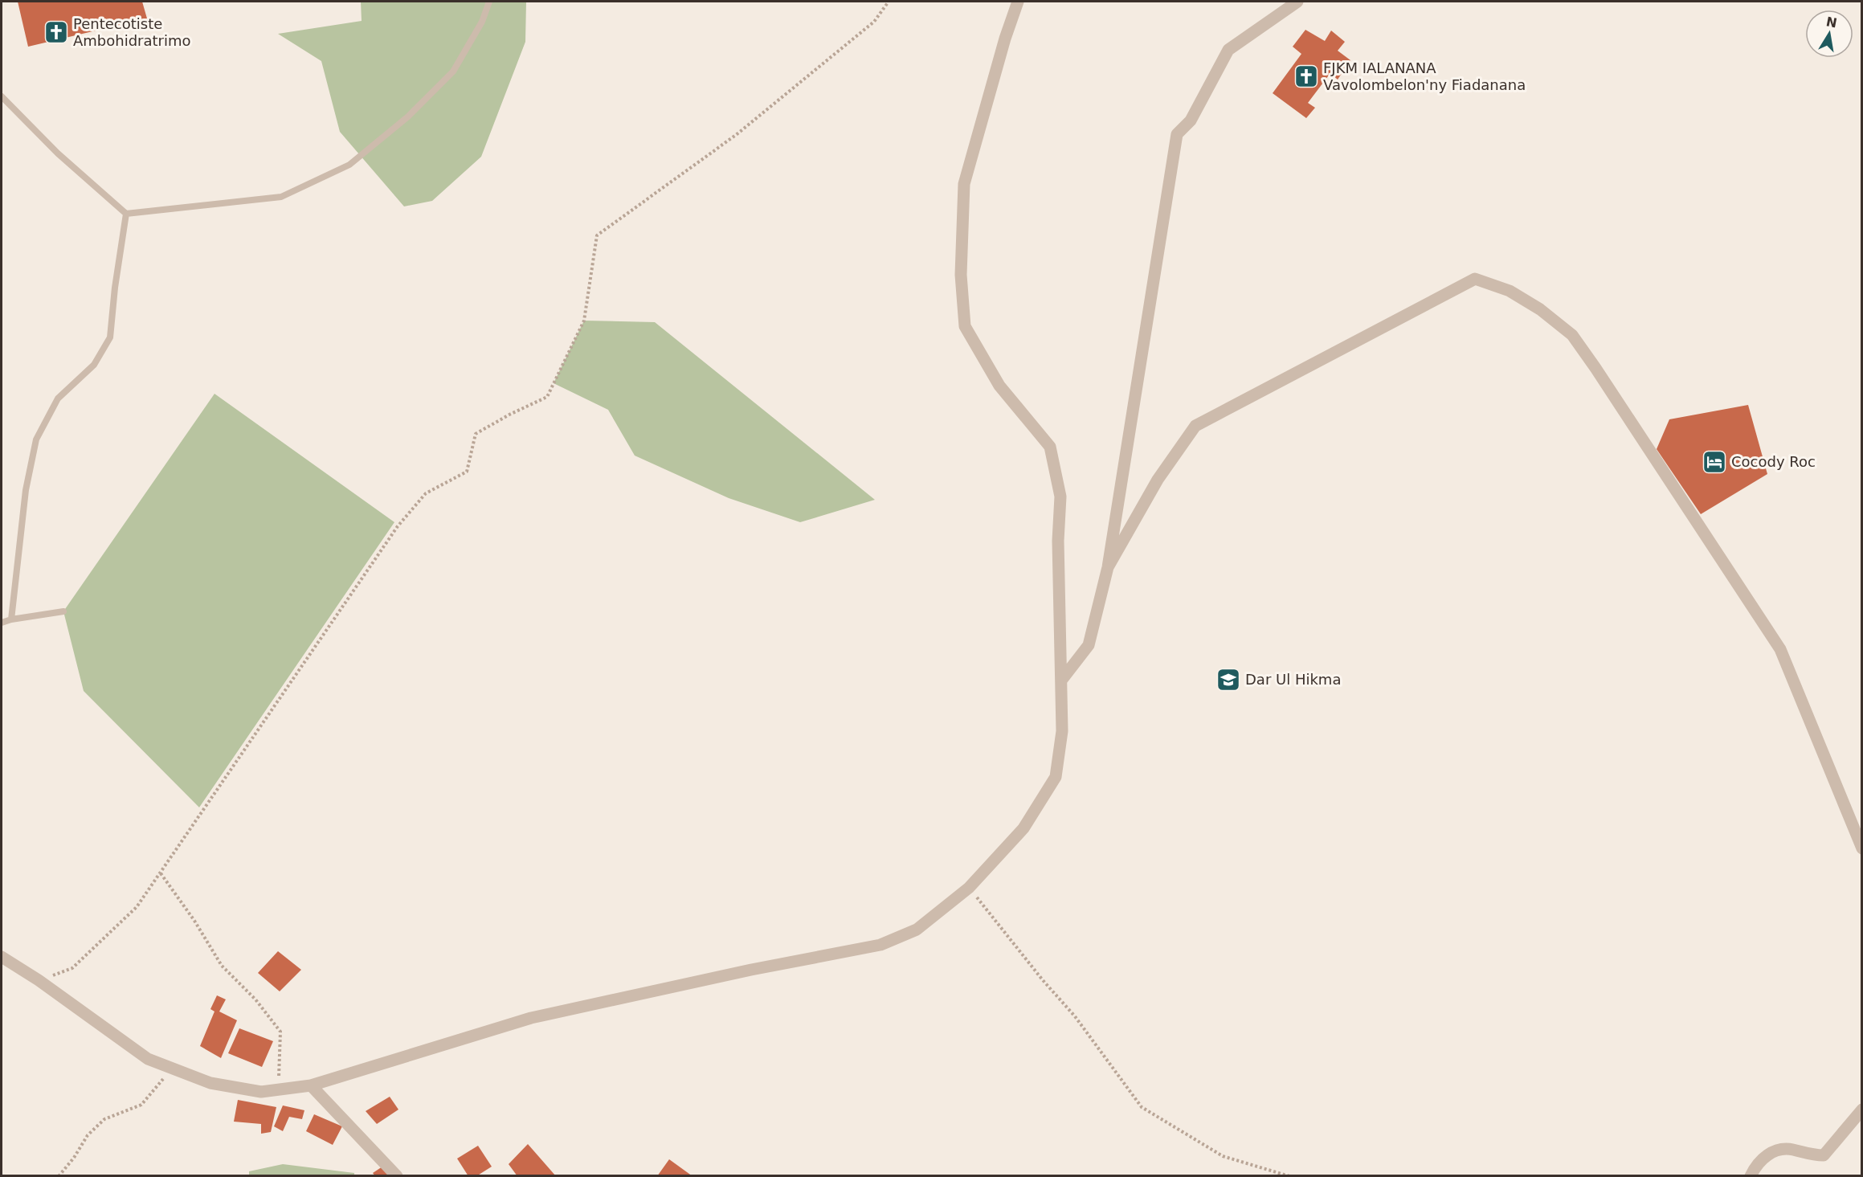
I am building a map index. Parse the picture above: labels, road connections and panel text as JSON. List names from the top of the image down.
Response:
{
  "places": {
    "church": ["Pentecotiste Ambohidratrimo", "FJKM IALANANA Vavolombelon'ny Fiadanana"],
    "hotel": ["Cocody Roc"],
    "school or university": ["Dar Ul Hikma"]
  },
  "north": "top"
}
